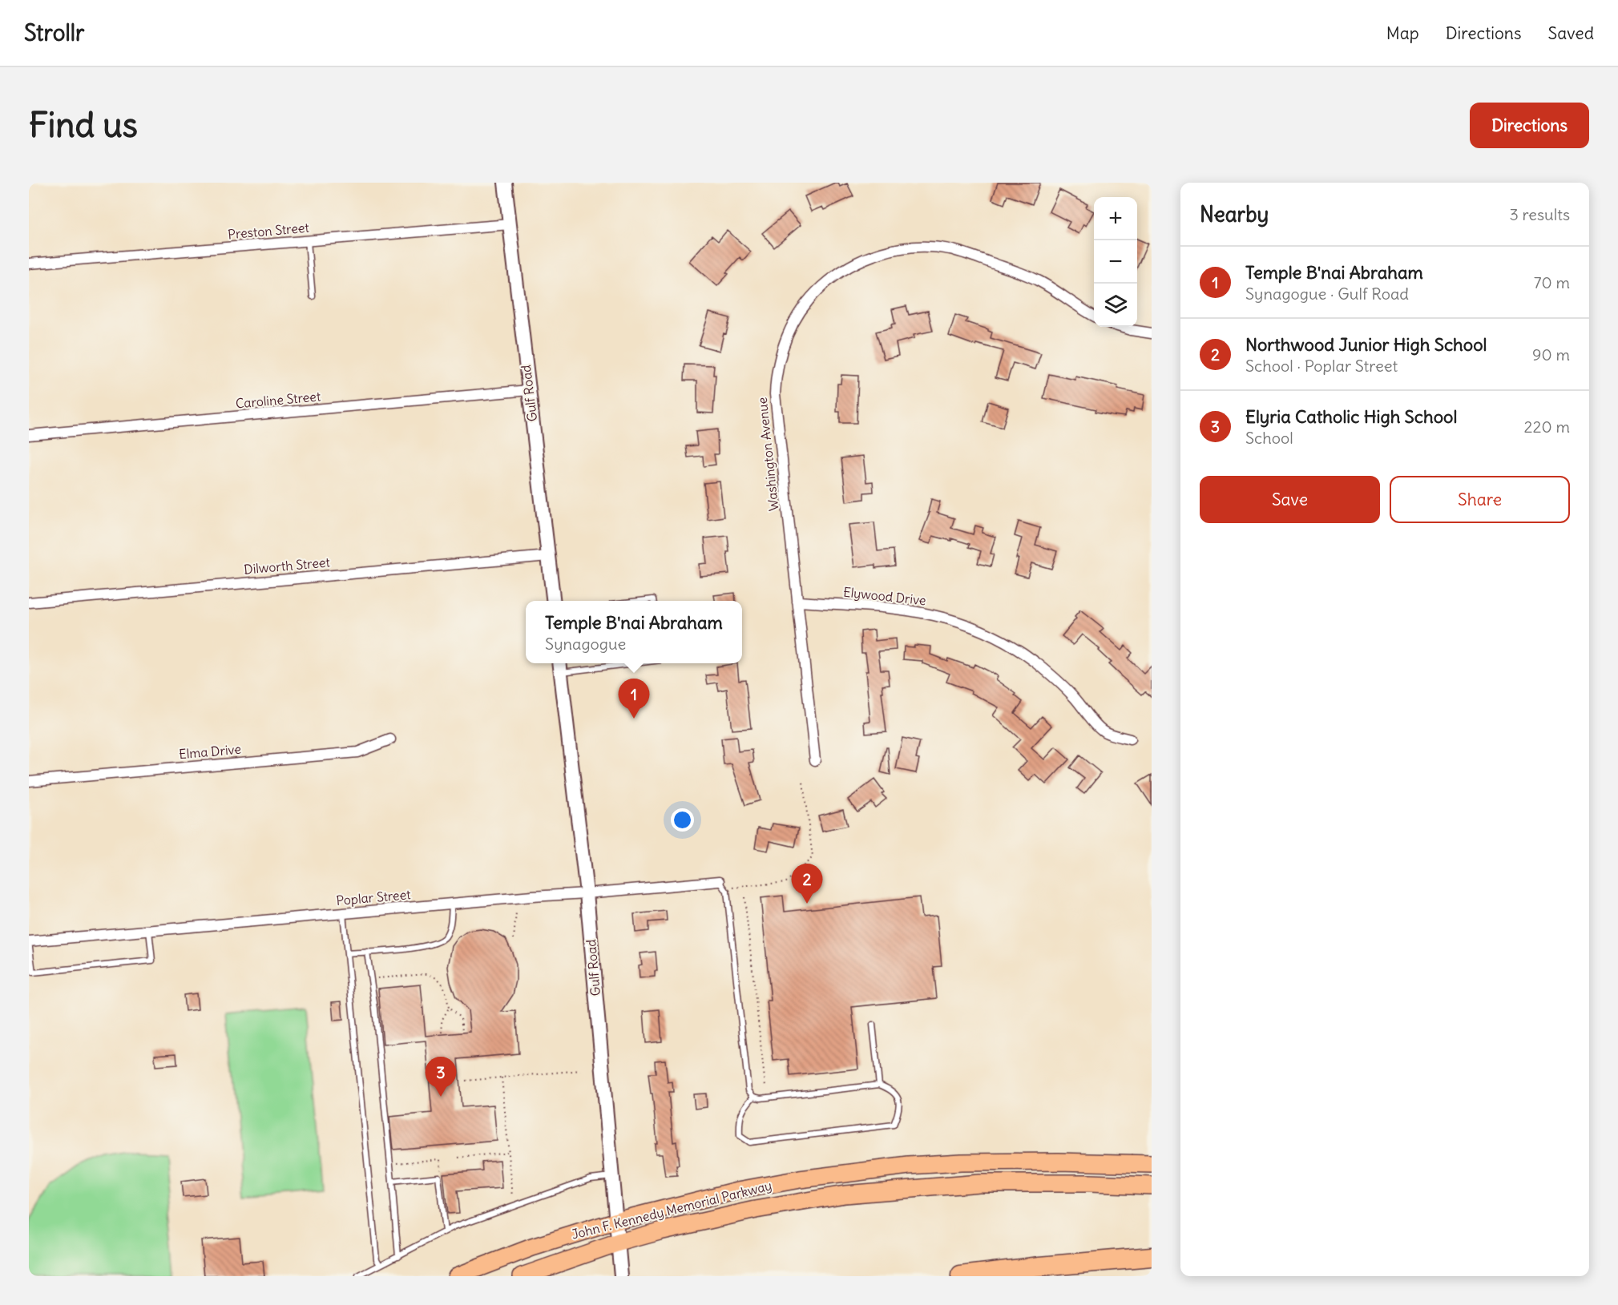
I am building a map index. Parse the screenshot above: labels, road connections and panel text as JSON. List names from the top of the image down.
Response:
{
  "streets": {
    "highway": ["John F. Kennedy Memorial Parkway"],
    "street": [
      "Preston Street",
      "Gulf Road",
      "Caroline Street",
      "Washington Avenue",
      "Dilworth Street",
      "Elywood Drive",
      "Elma Drive",
      "Poplar Street"
    ]
  },
  "crossings": [
    ["Preston Street", "Gulf Road"],
    ["Gulf Road", "Caroline Street"],
    ["Gulf Road", "Dilworth Street"],
    ["Gulf Road", "Poplar Street"],
    ["Gulf Road", "John F. Kennedy Memorial Parkway"],
    ["Washington Avenue", "Elywood Drive"]
  ],
  "page": {
    "header": "Strollr",
    "nav": ["Map", "Directions", "Saved"],
    "buttons": [
      "Directions",
      ["Save", "Share"]
    ],
    "title": "Find us",
    "heading": ["Nearby", "3 results"],
    "map_buttons": ["+", "−"],
    "list": [
      {
        "mark": "1",
        "name": "Temple B'nai Abraham",
        "note": "Synagogue · Gulf Road",
        "value": "70 m"
      },
      {
        "mark": "2",
        "name": "Northwood Junior High School",
        "note": "School · Poplar Street",
        "value": "90 m"
      },
      {
        "mark": "3",
        "name": "Elyria Catholic High School",
        "note": "School",
        "value": "220 m"
      }
    ],
    "popup": ["Temple B'nai Abraham", "Synagogue"],
    "pins": ["1", "2", "3"]
  }
}
